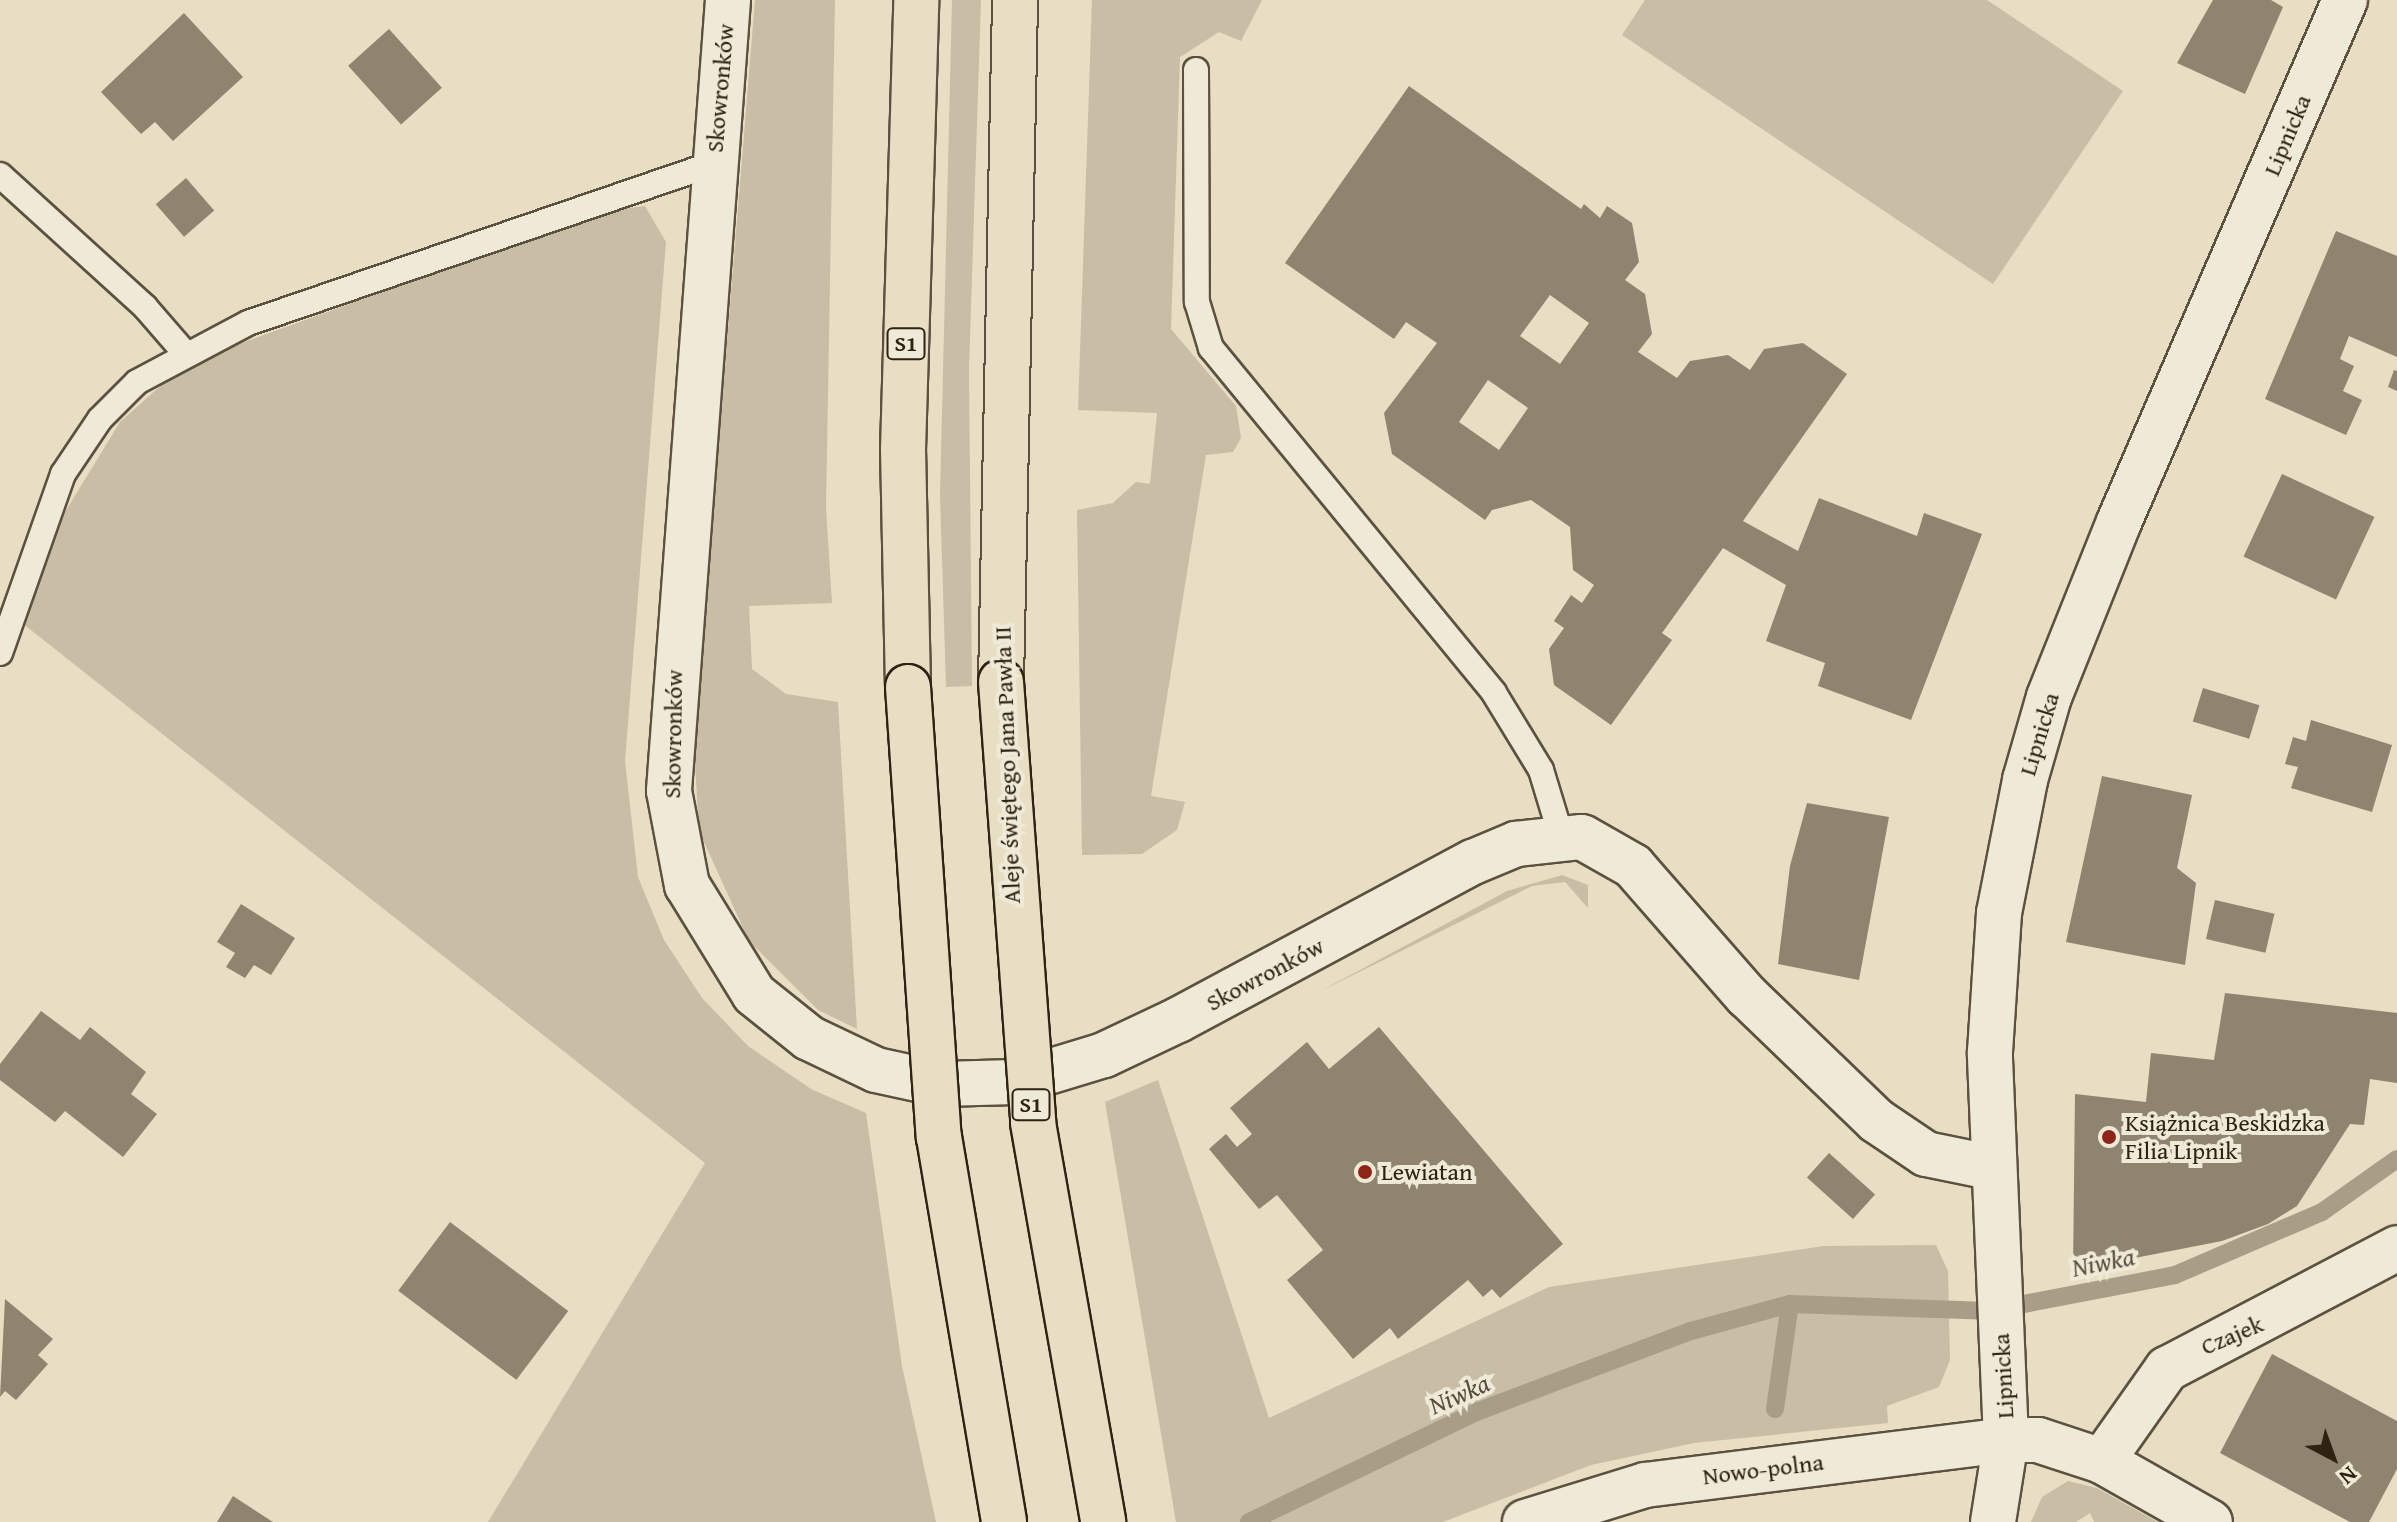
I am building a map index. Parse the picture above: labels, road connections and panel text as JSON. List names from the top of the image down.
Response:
{
  "streets": {
    "highway": ["S1", "Aleje świętego Jana Pawła II"],
    "street": [
      "Skowronków",
      "Lipnicka",
      "Czajek",
      "Nowo-polna"
    ]
  },
  "crossings": [
    ["Skowronków", "Lipnicka"],
    ["Lipnicka", "Nowo-polna"],
    ["Czajek", "Nowo-polna"]
  ],
  "water": ["Niwka"],
  "places": ["Książnica Beskidzka Filia Lipnik", "Lewiatan"],
  "north": "bottom right"
}
